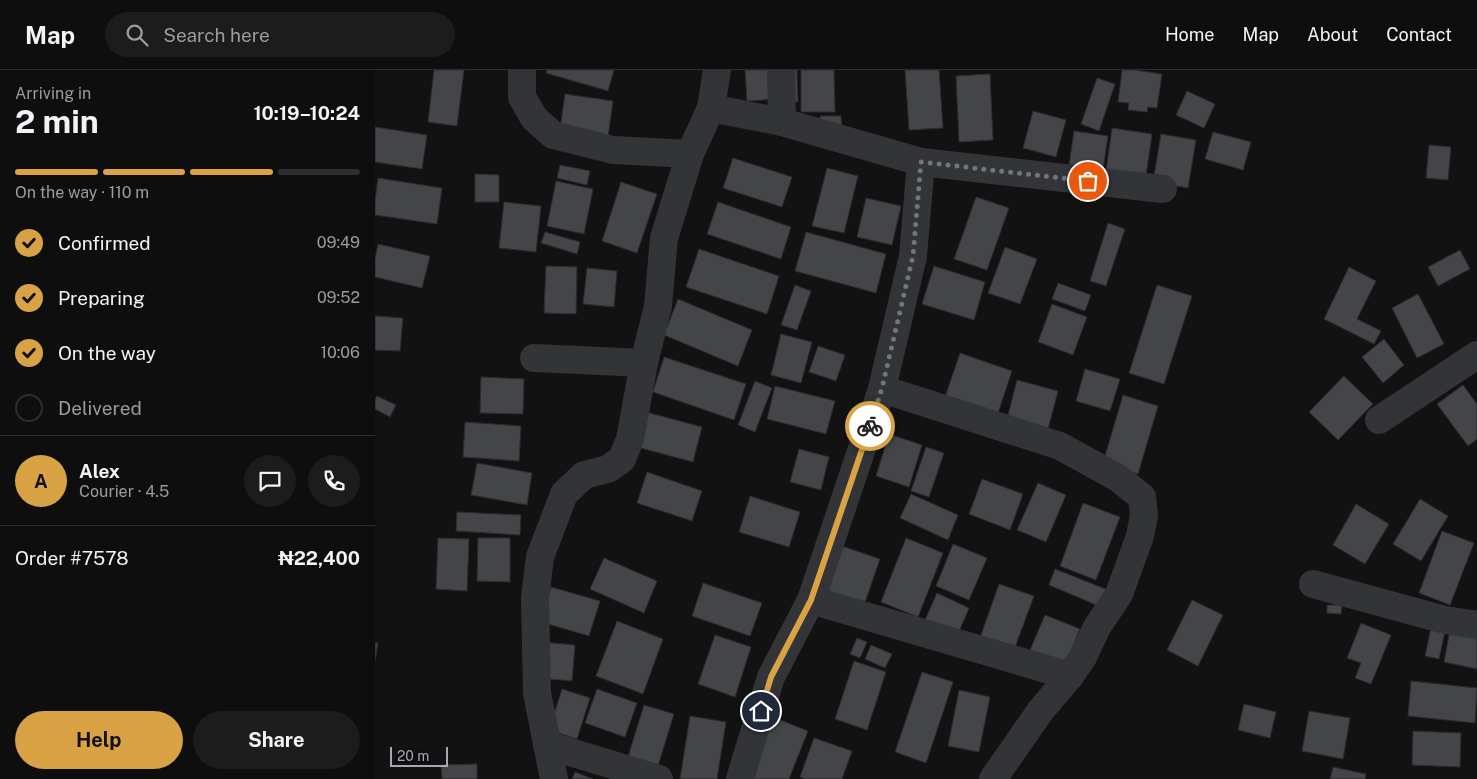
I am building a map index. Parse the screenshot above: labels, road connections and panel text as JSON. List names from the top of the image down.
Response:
{
  "scale_bar": "20 m",
  "page": {
    "header": "Map",
    "search": "Search here",
    "nav": [
      "Home",
      "Map",
      "About",
      "Contact"
    ],
    "heading": ["2 min", "Arriving in", "10:19–10:24"],
    "panel": [
      "Alex",
      "Courier · 4.5",
      "Order #7578",
      "₦22,400"
    ],
    "bar": "On the way · 110 m",
    "list": [
      ["Confirmed", "09:49"],
      ["Preparing", "09:52"],
      ["On the way", "10:06"],
      "Delivered"
    ],
    "round": "A",
    "buttons": ["Help", "Share"],
    "scale": "20 m"
  }
}
